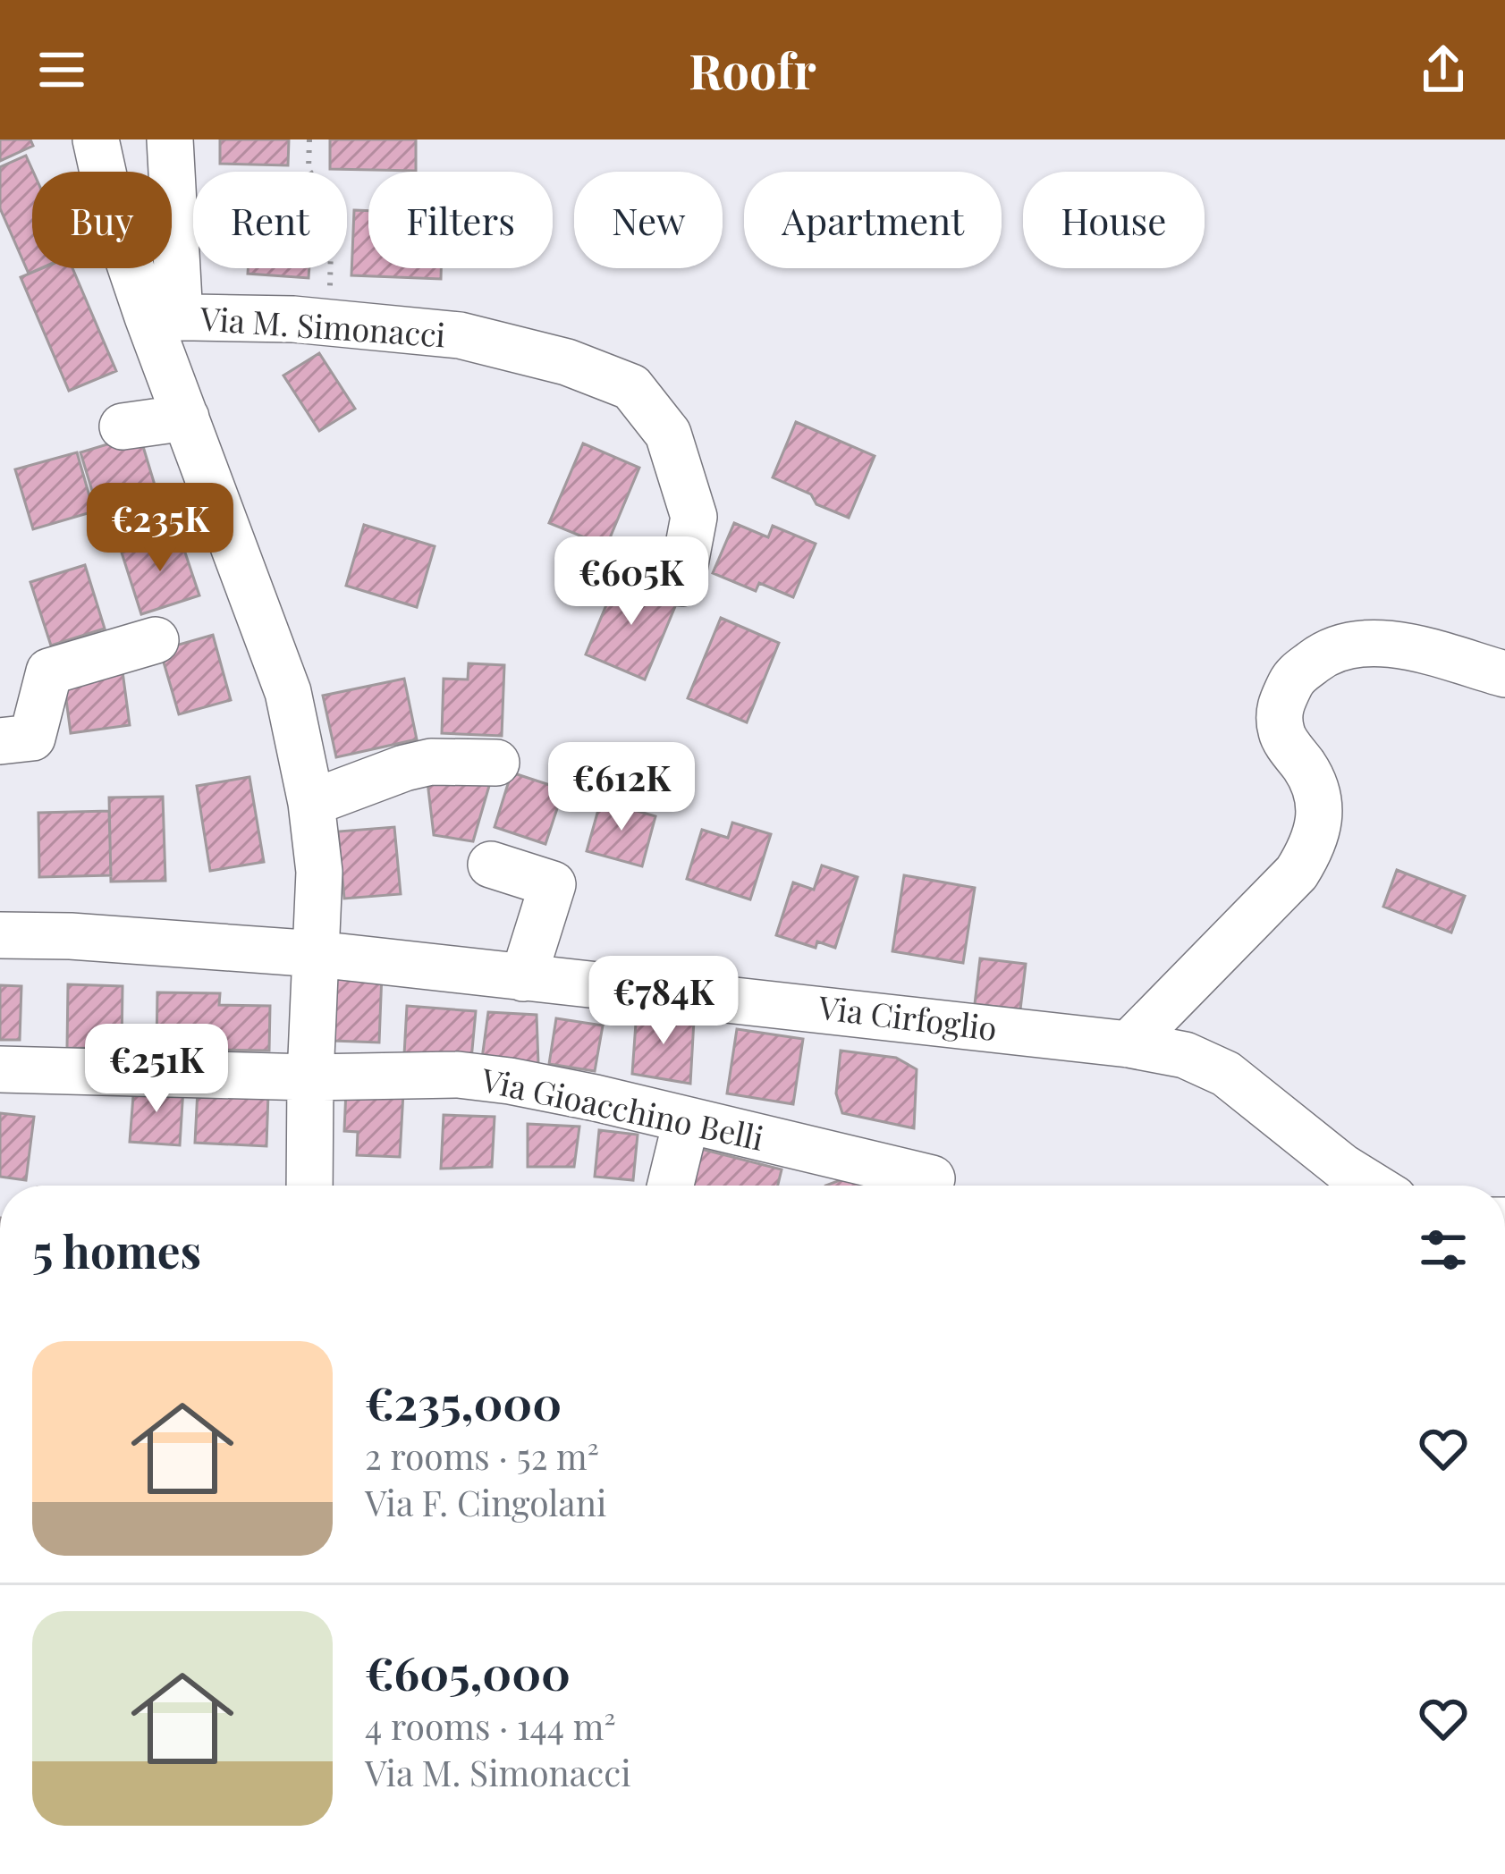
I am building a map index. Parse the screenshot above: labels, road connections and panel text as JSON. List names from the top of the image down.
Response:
{
  "streets": {
    "street": ["Via M. Simonacci", "Via Cirfoglio", "Via Gioacchino Belli"]
  },
  "page": {
    "header": "Roofr",
    "chip": [
      "Buy",
      "Rent",
      "Filters",
      "New",
      "Apartment",
      "House"
    ],
    "price": [
      "€235K",
      "€605K",
      "€612K",
      "€784K",
      "€251K"
    ],
    "heading": "5 homes",
    "list": [
      {
        "name": "€235,000",
        "note": "2 rooms · 52 m² · Via F. Cingolani"
      },
      {
        "name": "€605,000",
        "note": "4 rooms · 144 m² · Via M. Simonacci"
      }
    ]
  }
}
